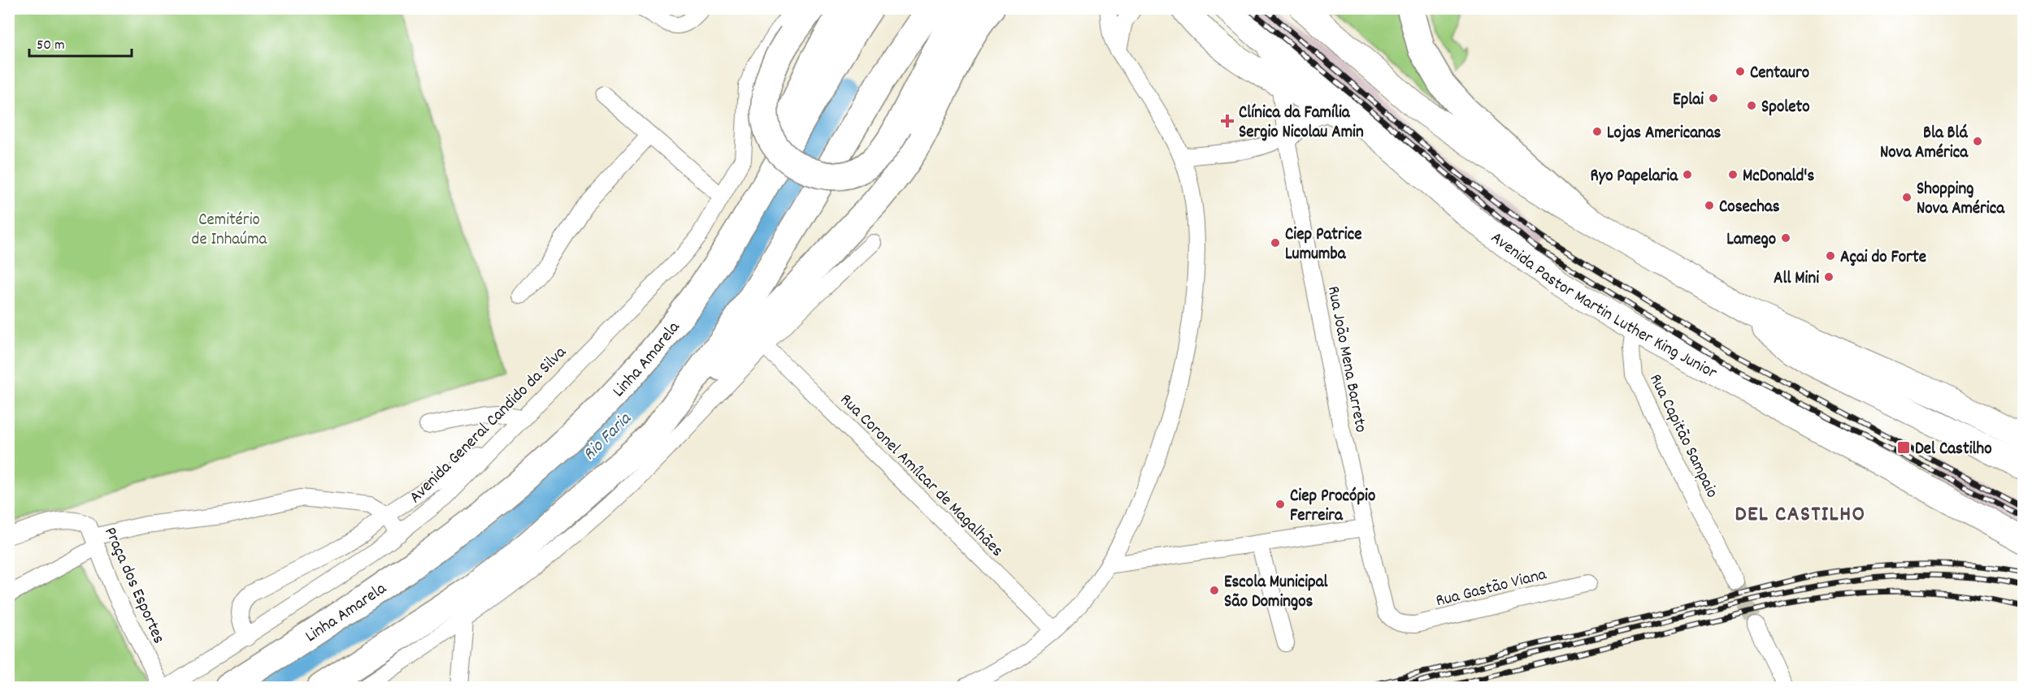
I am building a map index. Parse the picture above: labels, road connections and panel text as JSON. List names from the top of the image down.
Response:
{
  "streets": {
    "highway": ["Linha Amarela"],
    "main road": ["Avenida Pastor Martin Luther King Junior"],
    "street": [
      "Rua João Mena Barreto",
      "Avenida General Candido da Silva",
      "Rua Capitão Sampaio",
      "Rua Coronel Amílcar de Magalhães",
      "Praça dos Esportes",
      "Rua Gastão Viana"
    ]
  },
  "crossings": [
    ["Avenida Pastor Martin Luther King Junior", "Rua João Mena Barreto"],
    ["Avenida Pastor Martin Luther King Junior", "Rua Capitão Sampaio"],
    ["Rua João Mena Barreto", "Rua Gastão Viana"]
  ],
  "districts": ["DEL CASTILHO"],
  "water": ["Rio Faria"],
  "parks": ["Cemitério de Inhaúma"],
  "places": {
    "other": [
      "Centauro",
      "Eplai",
      "Spoleto",
      "Lojas Americanas",
      "Bla Blá Nova América",
      "Ryo Papelaria",
      "McDonald's",
      "Shopping Nova América",
      "Cosechas",
      "Lamego",
      "Ciep Patrice Lumumba",
      "Açai do Forte",
      "All Mini",
      "Ciep Procópio Ferreira",
      "Escola Municipal São Domingos"
    ],
    "health": ["Clínica da Família Sergio Nicolau Amin"],
    "transit": ["Del Castilho"]
  },
  "scale_bar": "50 m"
}
